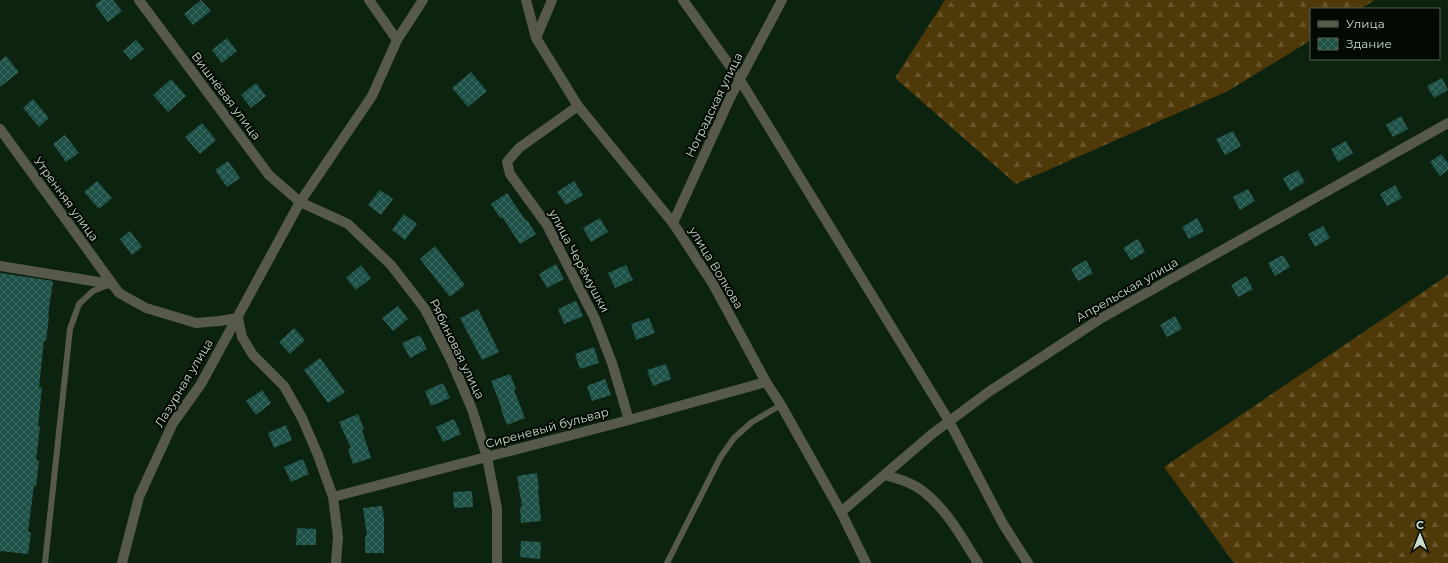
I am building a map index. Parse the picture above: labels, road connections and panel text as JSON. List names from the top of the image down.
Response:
{
  "streets": {
    "street": [
      "Вишнёвая улица",
      "Ноградская улица",
      "Утренняя улица",
      "улица Черёмушки",
      "улица Волкова",
      "Апрельская улица",
      "Рябиновая улица",
      "Лазурная улица",
      "Сиреневый бульвар"
    ]
  },
  "crossings": [
    ["Вишнёвая улица", "Рябиновая улица"],
    ["Вишнёвая улица", "Лазурная улица"],
    ["Ноградская улица", "улица Волкова"],
    ["Утренняя улица", "Лазурная улица"],
    ["улица Черёмушки", "улица Волкова"],
    ["улица Черёмушки", "Сиреневый бульвар"],
    ["улица Волкова", "Апрельская улица"],
    ["улица Волкова", "Сиреневый бульвар"],
    ["Рябиновая улица", "Лазурная улица"],
    ["Рябиновая улица", "Сиреневый бульвар"]
  ],
  "legend": ["Улица", "Здание"],
  "north": "top"
}
